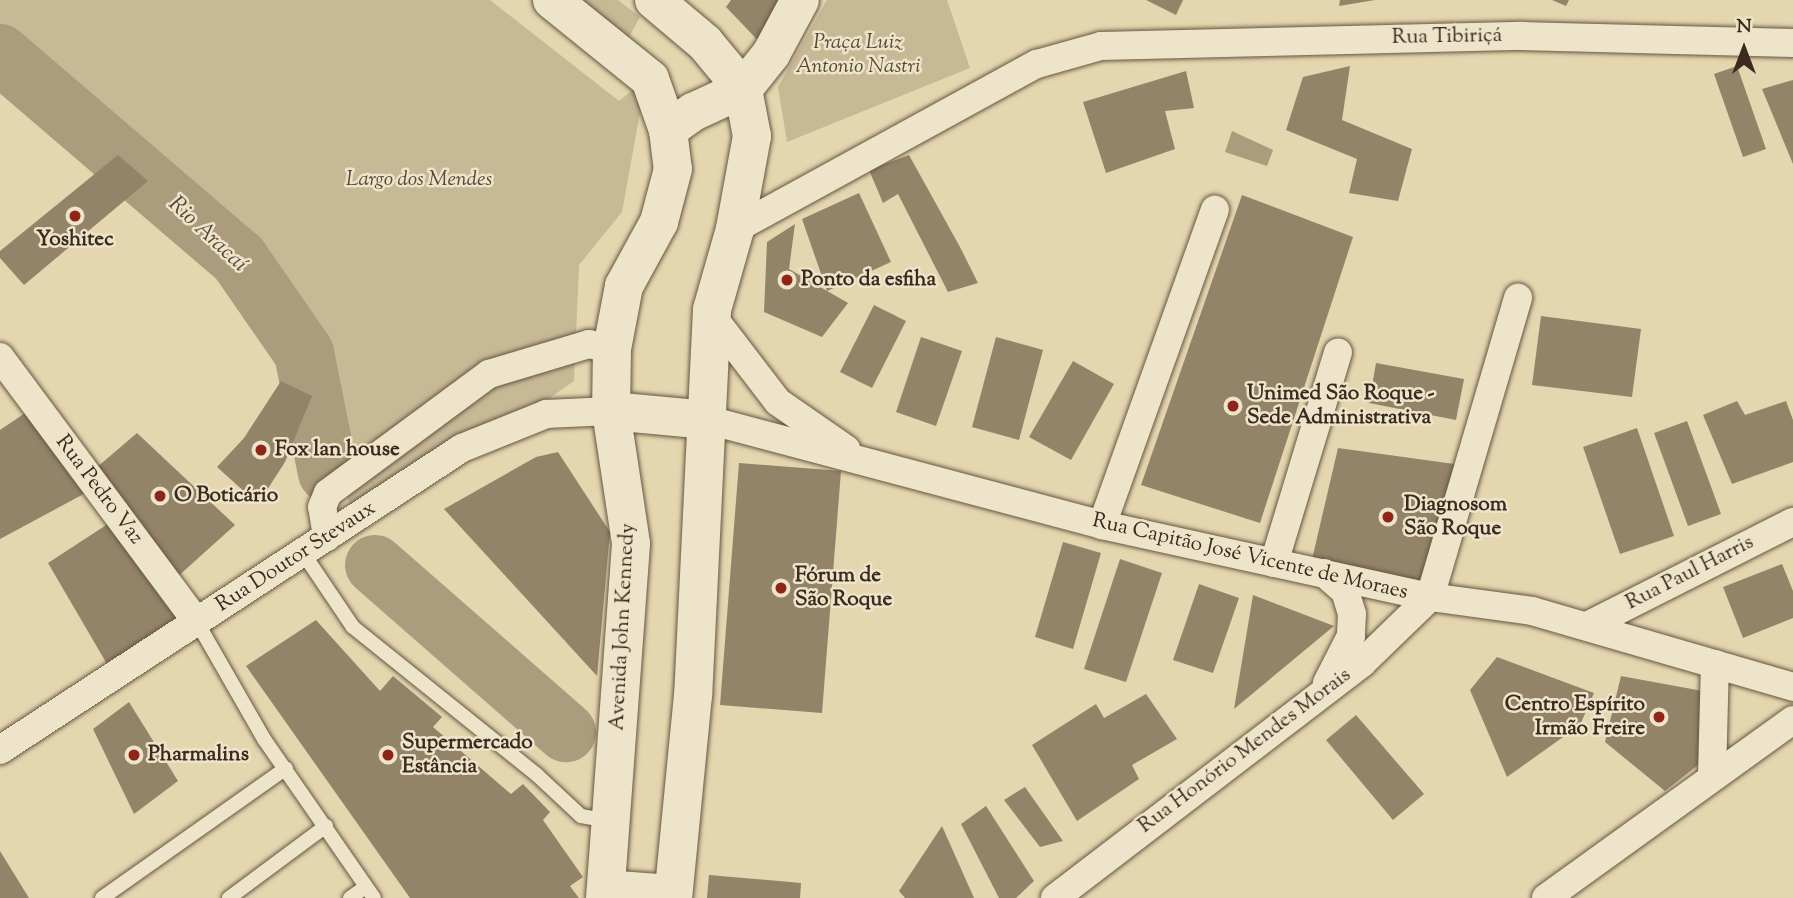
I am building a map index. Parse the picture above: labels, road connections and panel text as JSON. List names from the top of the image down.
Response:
{
  "streets": {
    "main road": ["Avenida John Kennedy"],
    "street": [
      "Rua Tibiriçá",
      "Rua Pedro Vaz",
      "Rua Doutor Stevaux",
      "Rua Capitão José Vicente de Moraes",
      "Rua Paul Harris",
      "Rua Honório Mendes Morais"
    ]
  },
  "crossings": [
    ["Rua Pedro Vaz", "Rua Doutor Stevaux"],
    ["Rua Doutor Stevaux", "Avenida John Kennedy"],
    ["Rua Capitão José Vicente de Moraes", "Rua Paul Harris"],
    ["Rua Capitão José Vicente de Moraes", "Rua Honório Mendes Morais"]
  ],
  "water": ["Rio Aracaí"],
  "parks": ["Praça Luiz Antonio Nastri", "Largo dos Mendes"],
  "places": [
    "Yoshitec",
    "Ponto da esfiha",
    "Unimed São Roque - Sede Administrativa",
    "Fox lan house",
    "O Boticário",
    "Diagnosom São Roque",
    "Fórum de São Roque",
    "Centro Espírito Irmão Freire",
    "Pharmalins",
    "Supermercado Estância"
  ],
  "north": "top"
}
